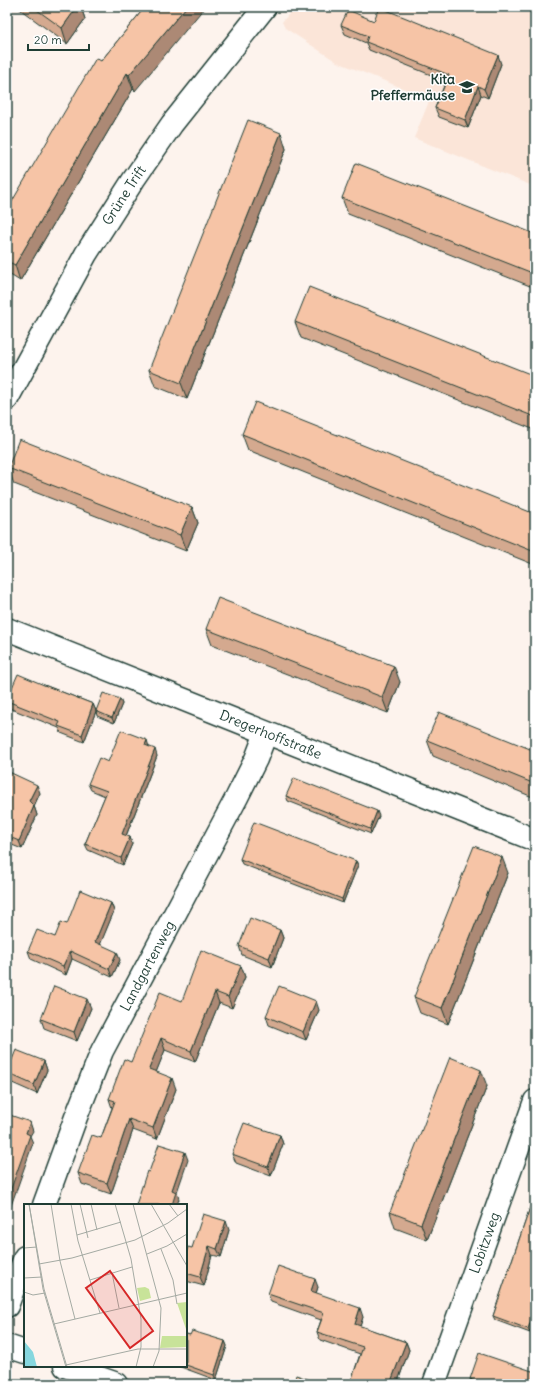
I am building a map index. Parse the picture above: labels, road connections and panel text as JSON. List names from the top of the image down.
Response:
{
  "streets": {
    "street": [
      "Grüne Trift",
      "Dregerhoffstraße",
      "Landgartenweg",
      "Lobitzweg"
    ]
  },
  "crossings": [
    ["Dregerhoffstraße", "Landgartenweg"]
  ],
  "places": {
    "school or university": ["Kita Pfeffermäuse"]
  },
  "scale_bar": "20 m"
}
